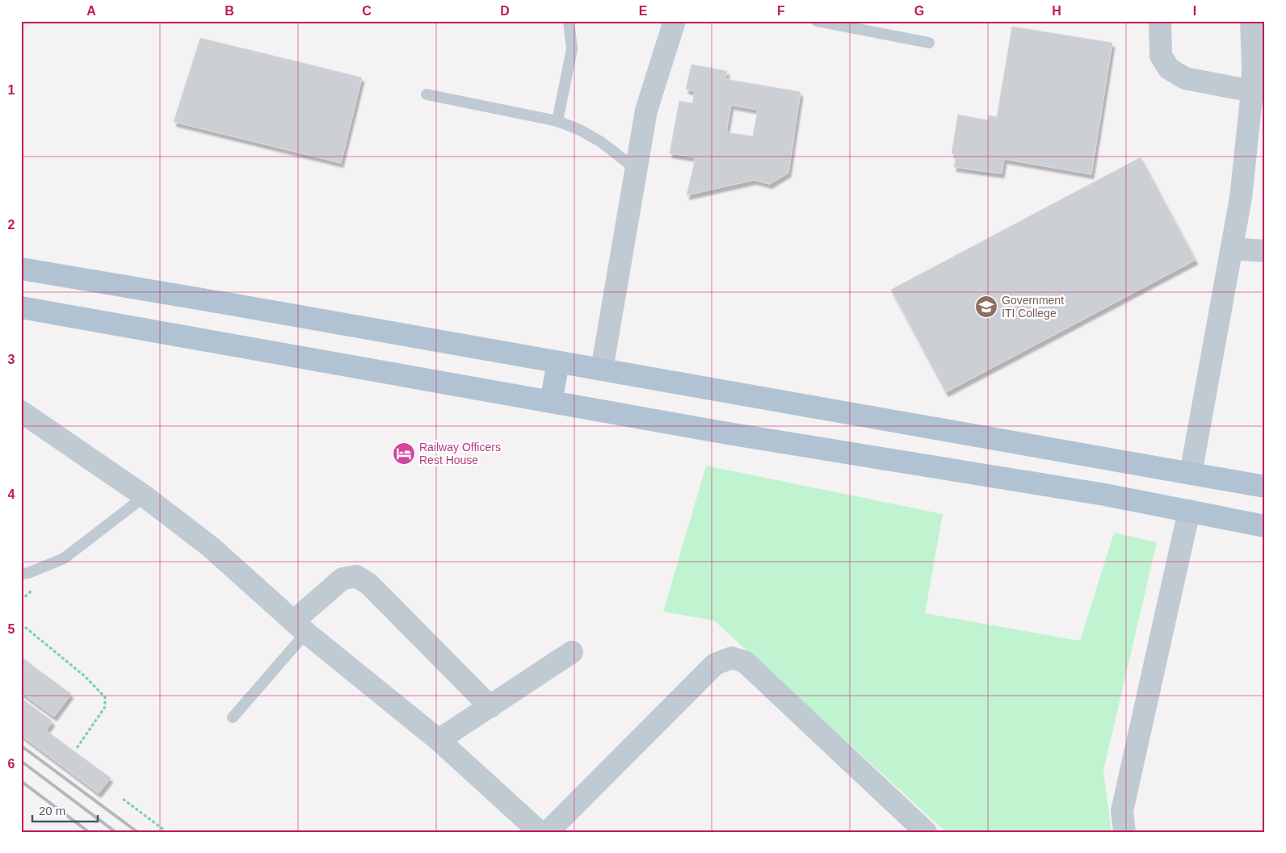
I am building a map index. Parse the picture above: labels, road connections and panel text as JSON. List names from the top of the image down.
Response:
{
  "places": {
    "school or university": ["Government ITI College"],
    "hotel": ["Railway Officers Rest House"]
  },
  "scale_bar": "20 m",
  "grid": {
    "columns": [
      "A",
      "B",
      "C",
      "D",
      "E",
      "F",
      "G",
      "H",
      "I"
    ],
    "rows": [
      "1",
      "2",
      "3",
      "4",
      "5",
      "6"
    ]
  }
}
